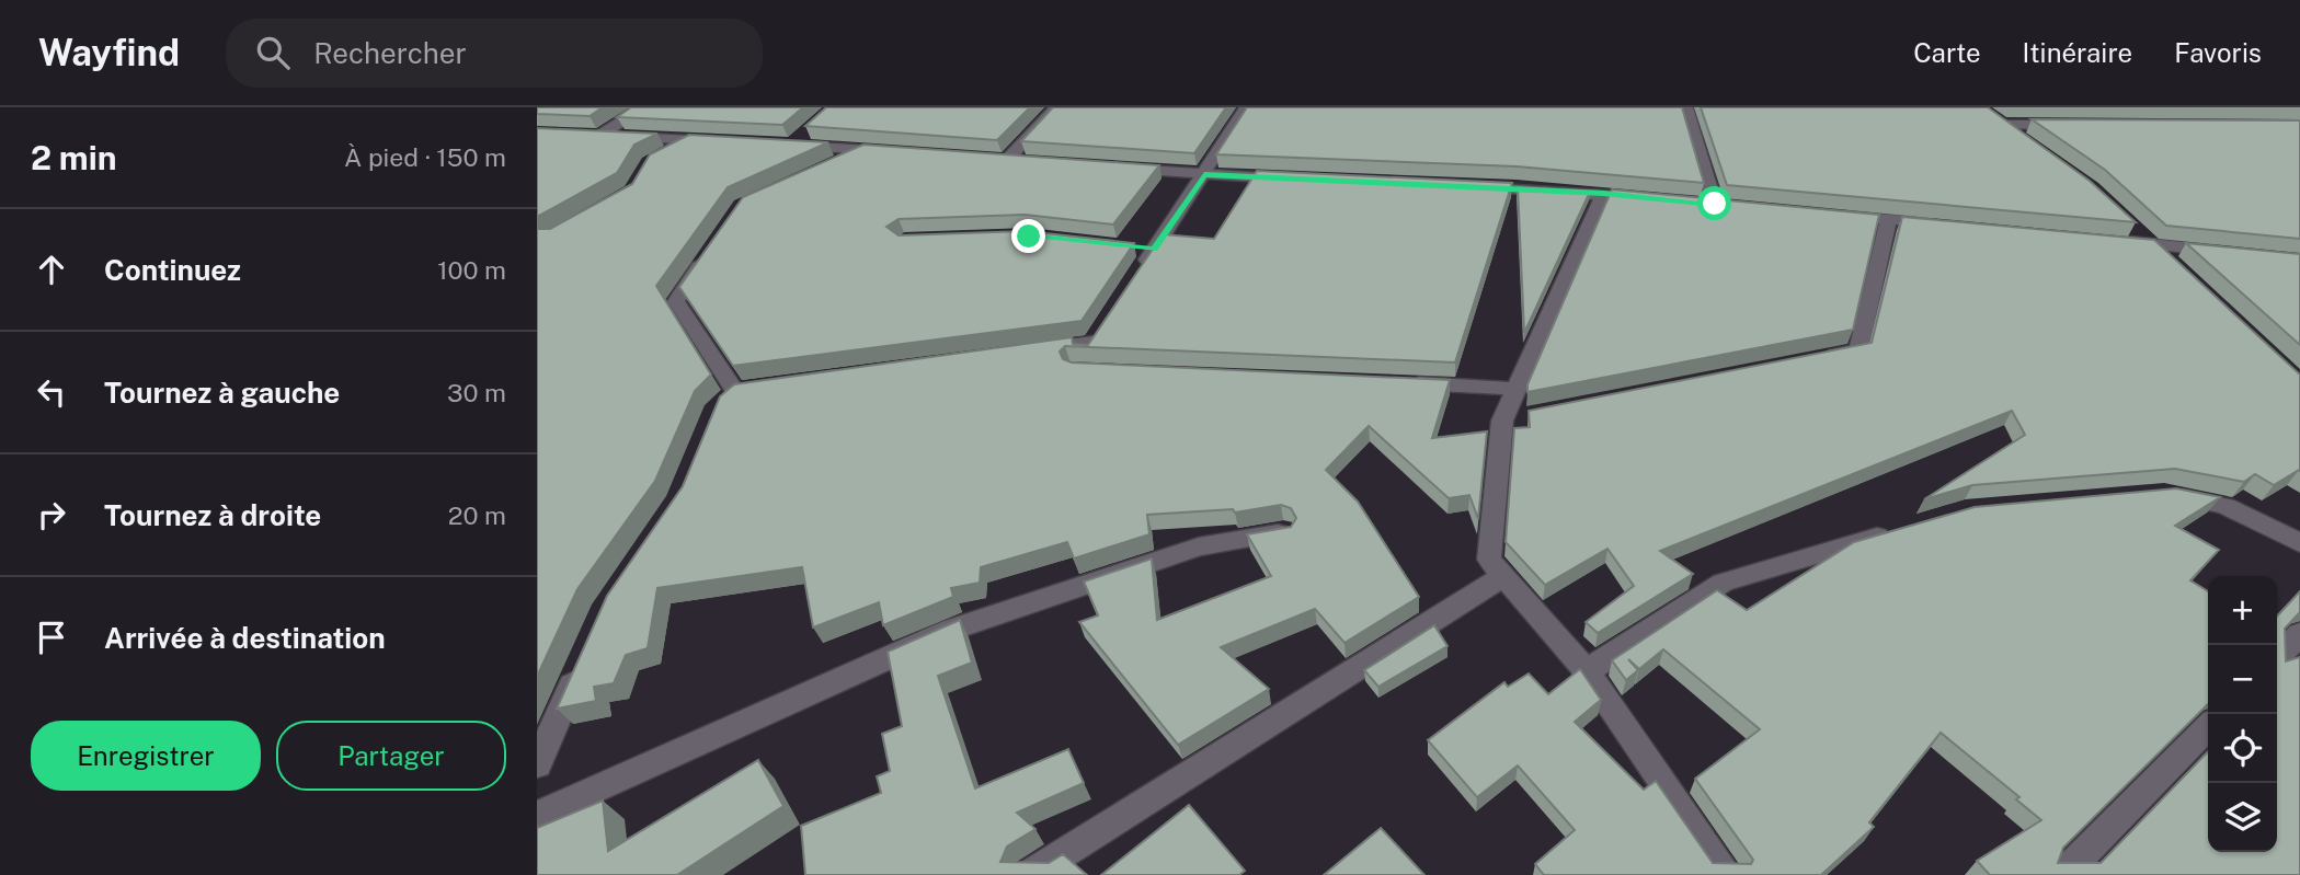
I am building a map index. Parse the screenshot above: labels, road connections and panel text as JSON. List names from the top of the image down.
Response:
{
  "page": {
    "header": "Wayfind",
    "search": "Rechercher",
    "nav": ["Carte", "Itinéraire", "Favoris"],
    "heading": ["2 min", "À pied · 150 m"],
    "list": [
      ["Continuez", "100 m"],
      ["Tournez à gauche", "30 m"],
      ["Tournez à droite", "20 m"],
      "Arrivée à destination"
    ],
    "map_buttons": ["+", "−"],
    "buttons": ["Enregistrer", "Partager"]
  }
}
